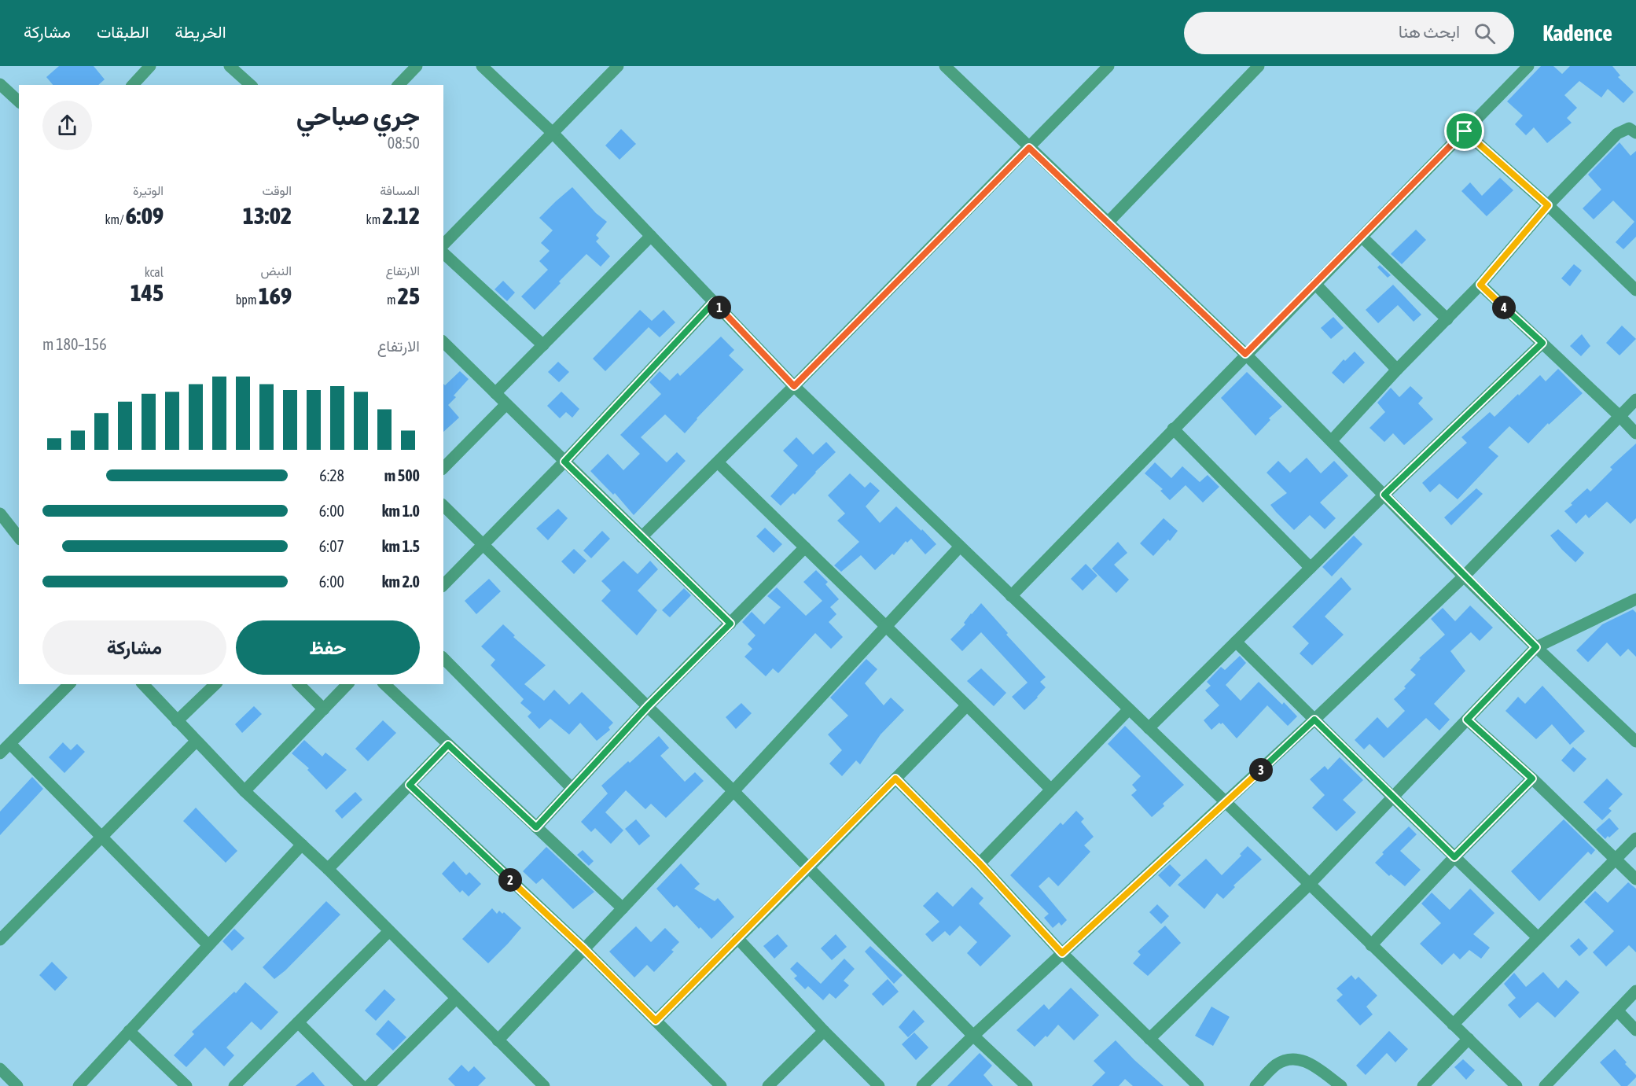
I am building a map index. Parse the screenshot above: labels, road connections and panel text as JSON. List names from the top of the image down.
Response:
{
  "page": {
    "header": "Kadence",
    "search": "ابحث هنا",
    "nav": ["الخريطة", "الطبقات", "مشاركة"],
    "heading": ["جري صباحي", "08:50"],
    "stats": [
      ["المسافة", "2.12 km"],
      ["الوقت", "13:02"],
      ["الوتيرة", "6:09 /km"],
      ["الارتفاع", "25 m"],
      ["النبض", "169 bpm"],
      ["kcal", "145"]
    ],
    "pins": [
      "1",
      "4",
      "3",
      "2"
    ],
    "chart": ["الارتفاع", "156–180 m"],
    "list": [
      {
        "name": "500 m",
        "note": "6:28"
      },
      {
        "name": "1.0 km",
        "note": "6:00"
      },
      {
        "name": "1.5 km",
        "note": "6:07"
      },
      {
        "name": "2.0 km",
        "note": "6:00"
      }
    ],
    "buttons": ["حفظ", "مشاركة"]
  }
}
